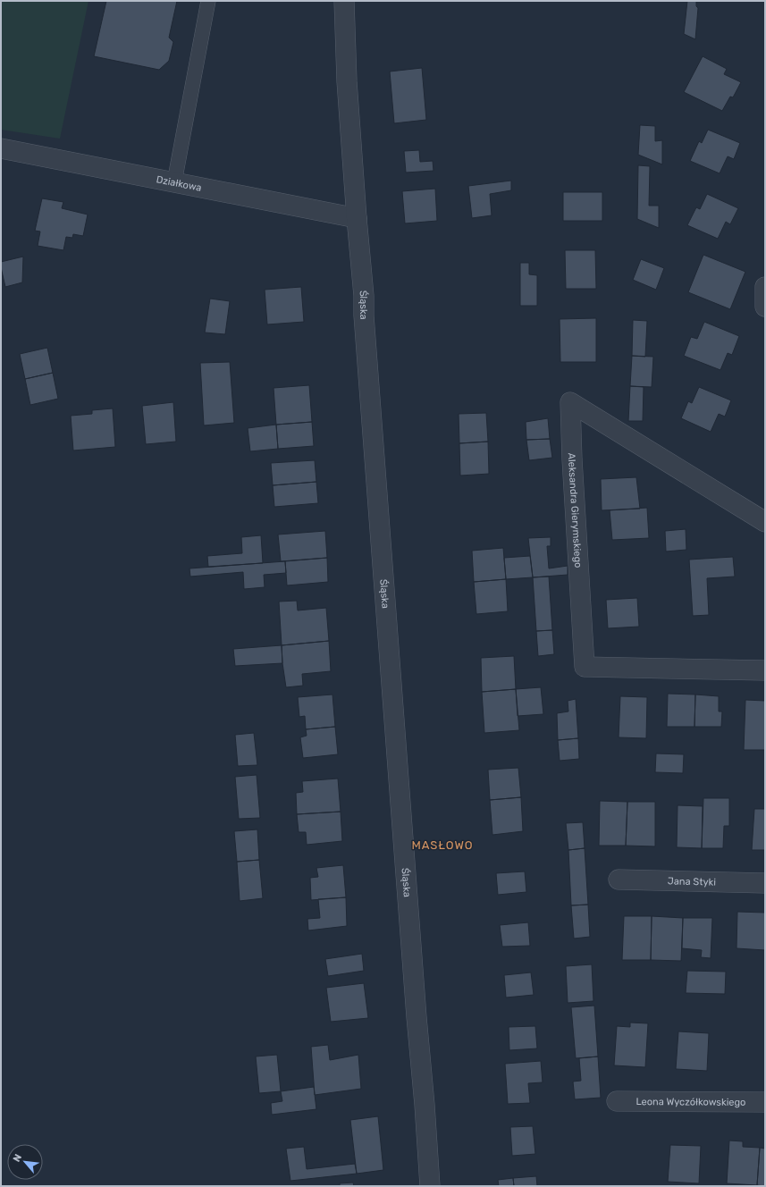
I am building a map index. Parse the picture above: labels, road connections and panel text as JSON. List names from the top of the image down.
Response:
{
  "streets": {
    "street": [
      "Działkowa",
      "Śląska",
      "Aleksandra Gierymskiego",
      "Jana Styki",
      "Leona Wyczółkowskiego"
    ]
  },
  "crossings": [
    ["Działkowa", "Śląska"]
  ],
  "districts": ["MASŁOWO"],
  "north": "top left"
}
